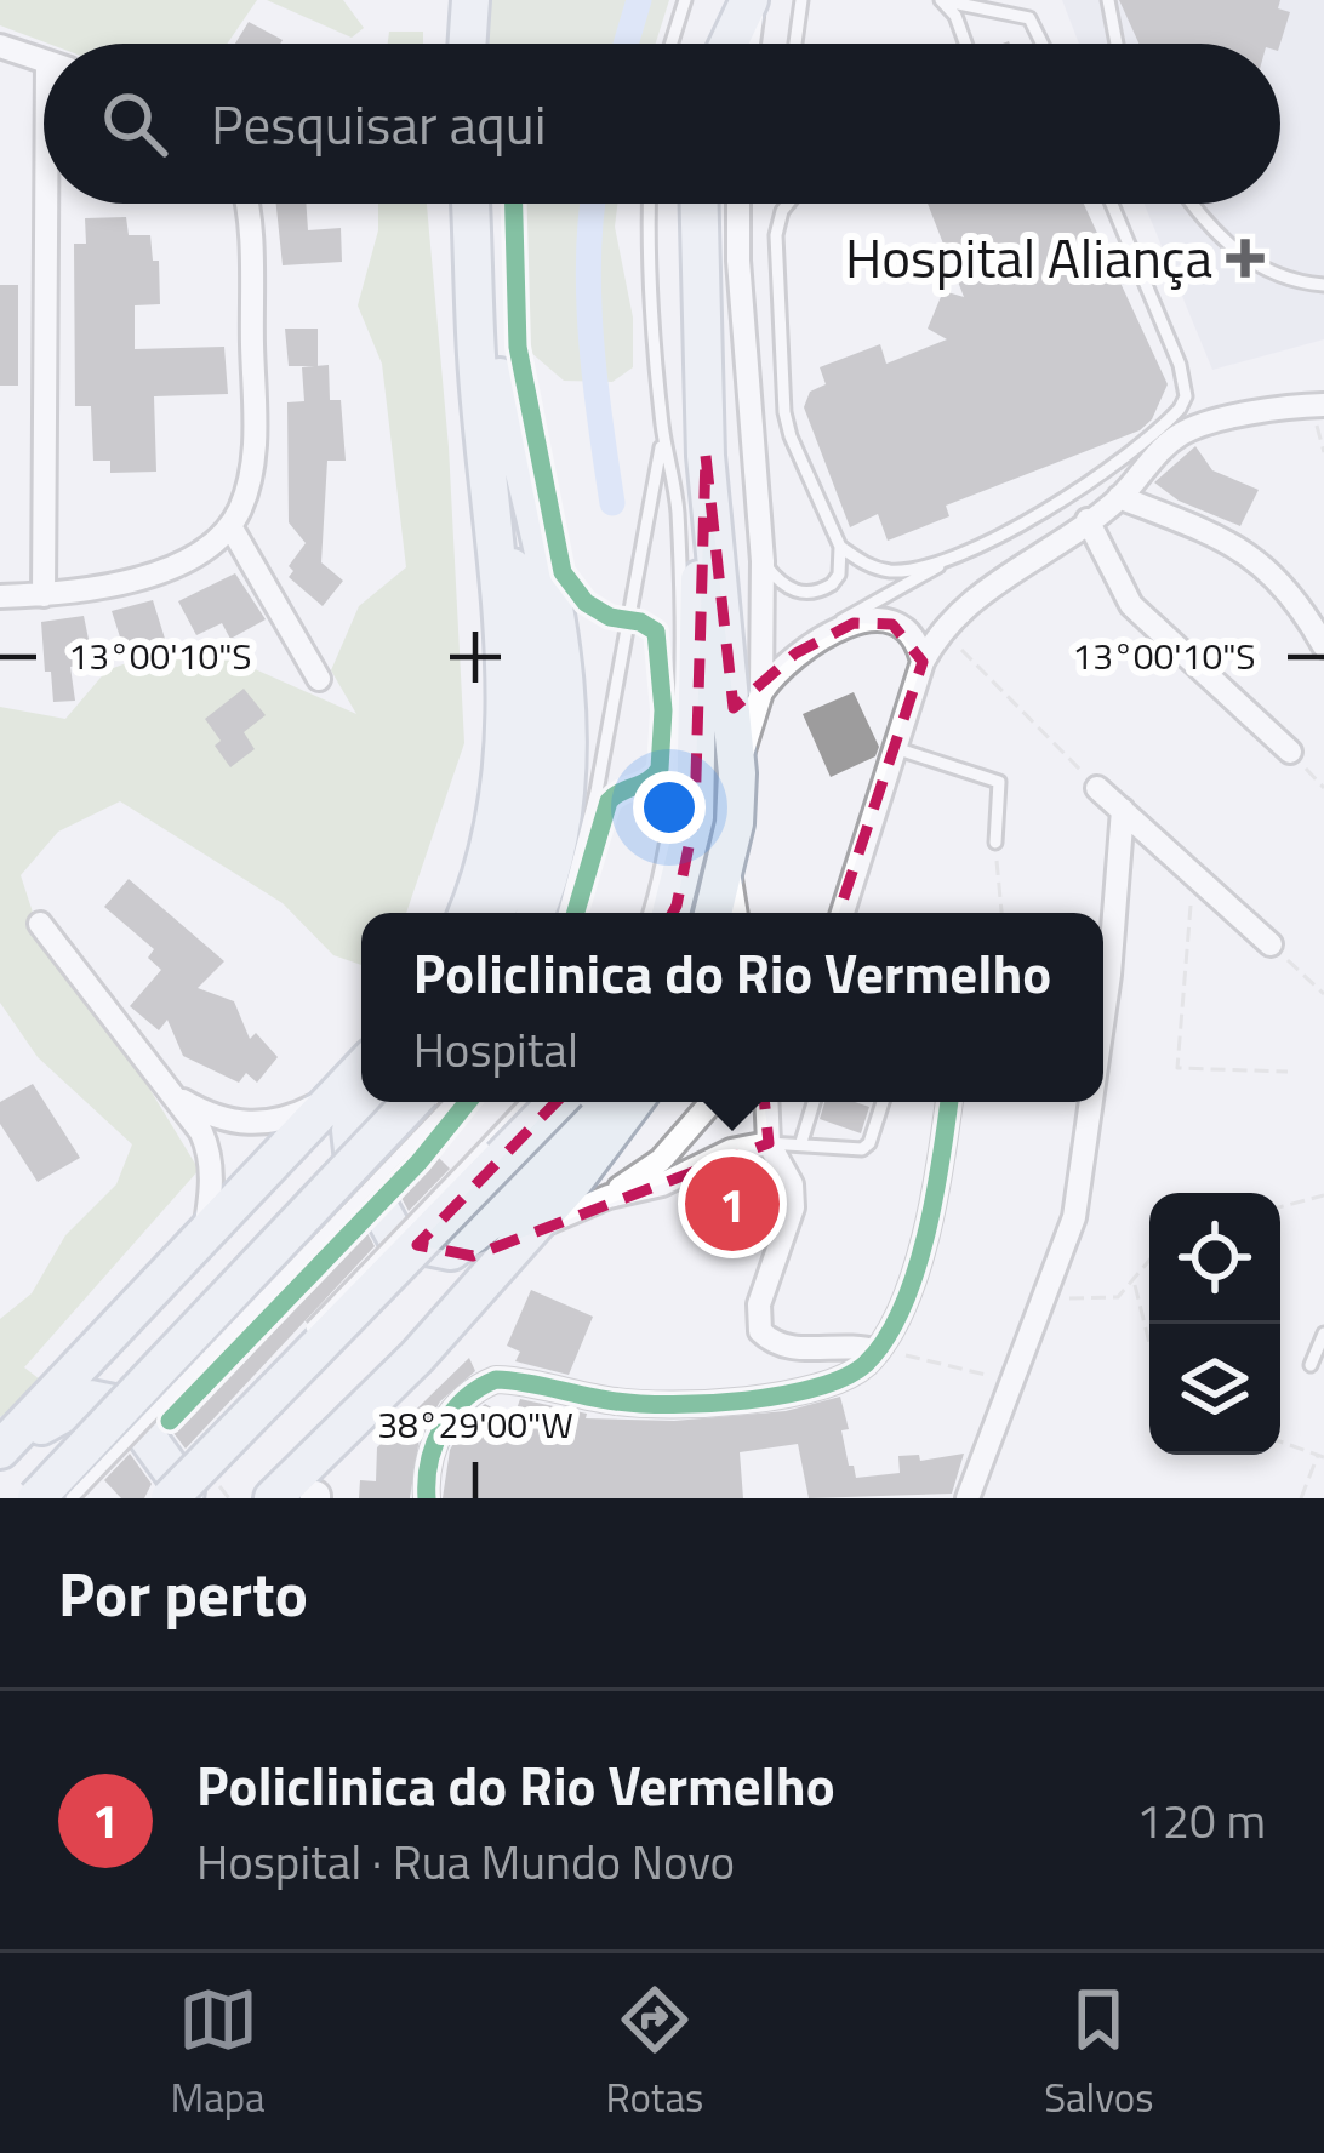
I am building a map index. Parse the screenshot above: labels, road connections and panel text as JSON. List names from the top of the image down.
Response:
{
  "places": {
    "health": ["Hospital Aliança"]
  },
  "page": {
    "search": "Pesquisar aqui",
    "popup": ["Policlinica do Rio Vermelho", "Hospital"],
    "pins": "1",
    "heading": "Por perto",
    "list": [
      {
        "mark": "1",
        "name": "Policlinica do Rio Vermelho",
        "note": "Hospital · Rua Mundo Novo",
        "value": "120 m"
      }
    ],
    "nav": ["Mapa", "Rotas", "Salvos"]
  },
  "coordinates": ["13°00'10\"S", "38°29'00\"W"]
}
